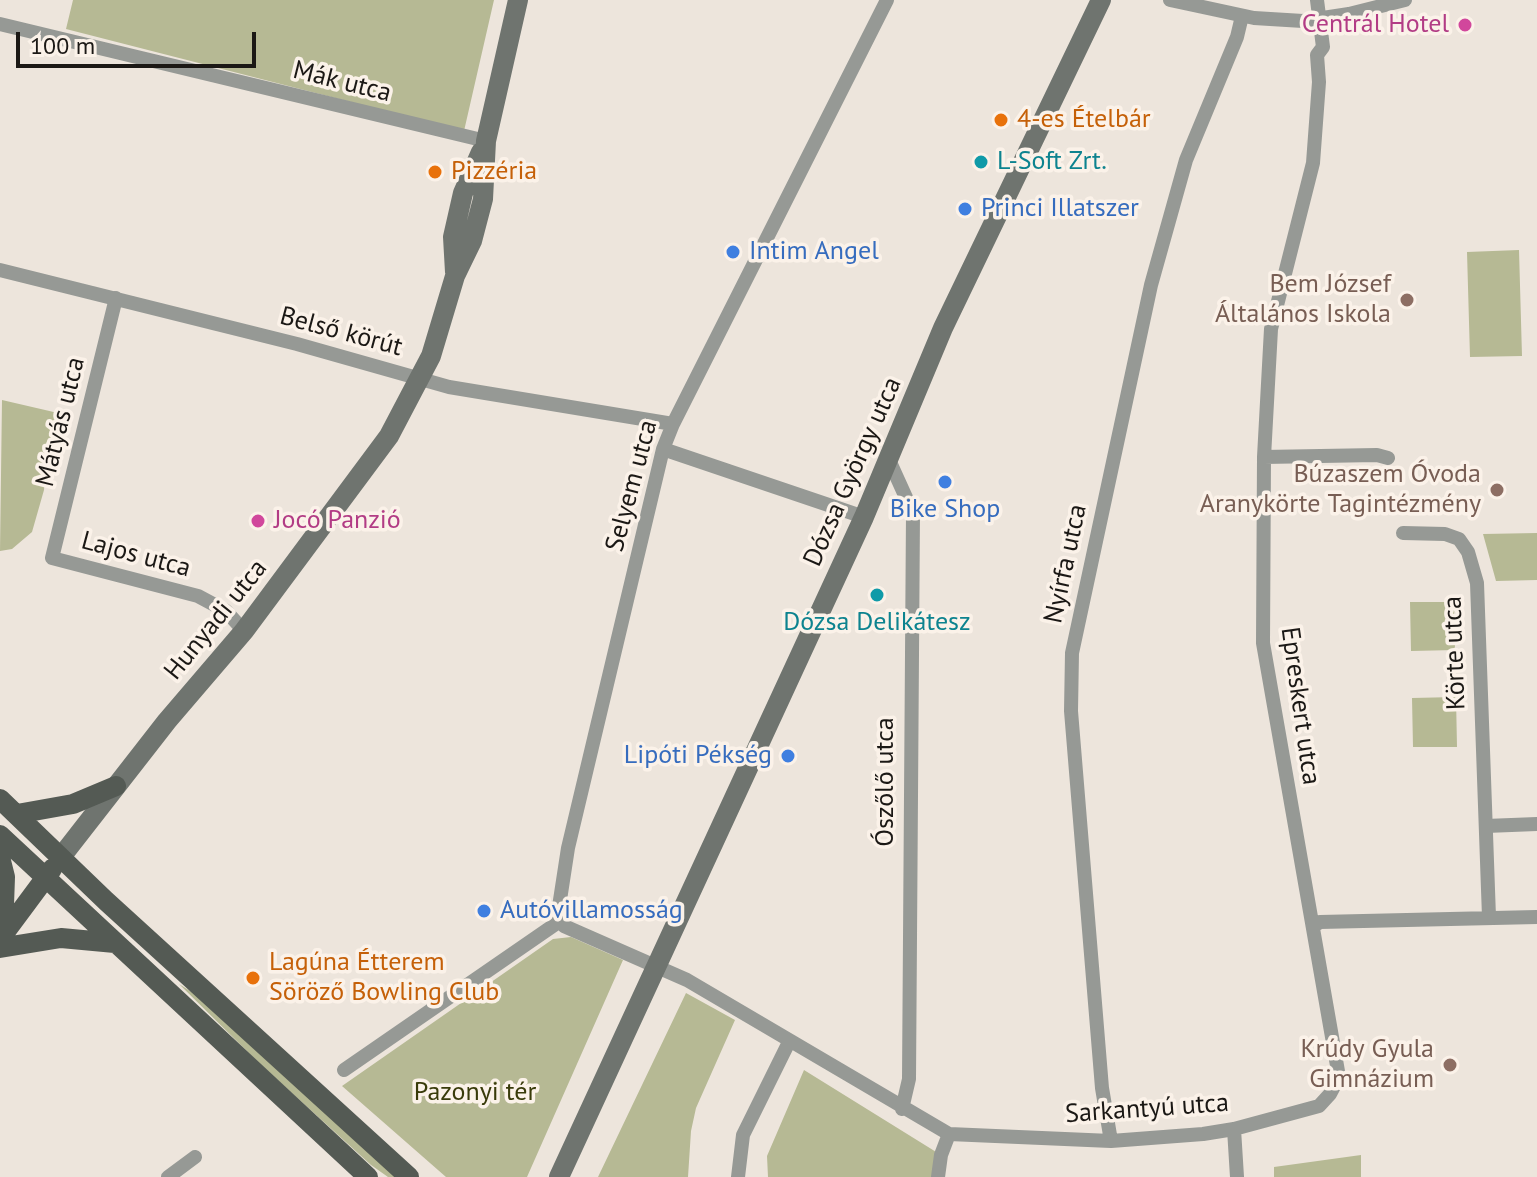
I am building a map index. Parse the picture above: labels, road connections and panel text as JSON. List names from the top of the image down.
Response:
{
  "streets": {
    "street": [
      "Mák utca",
      "Belső körút",
      "Mátyás utca",
      "Dózsa György utca",
      "Selyem utca",
      "Lajos utca",
      "Nyírfa utca",
      "Hunyadi utca",
      "Körte utca",
      "Epreskert utca",
      "Ószőlő utca",
      "Sarkantyú utca"
    ]
  },
  "crossings": [
    ["Mák utca", "Hunyadi utca"],
    ["Belső körút", "Mátyás utca"],
    ["Belső körút", "Selyem utca"],
    ["Belső körút", "Hunyadi utca"],
    ["Mátyás utca", "Lajos utca"],
    ["Dózsa György utca", "Ószőlő utca"],
    ["Dózsa György utca", "Sarkantyú utca"],
    ["Lajos utca", "Hunyadi utca"],
    ["Nyírfa utca", "Sarkantyú utca"],
    ["Epreskert utca", "Sarkantyú utca"],
    ["Ószőlő utca", "Sarkantyú utca"]
  ],
  "parks": ["Pazonyi tér"],
  "places": [
    "Centrál Hotel",
    "4-es Ételbár",
    "L-Soft Zrt.",
    "Pizzéria",
    "Princi Illatszer",
    "Intim Angel",
    "Bem József Általános Iskola",
    "Bike Shop",
    "Búzaszem Óvoda Aranykörte Tagintézmény",
    "Jocó Panzió",
    "Dózsa Delikátesz",
    "Lipóti Pékség",
    "Autóvillamosság",
    "Lagúna Étterem Söröző Bowling Club",
    "Krúdy Gyula Gimnázium"
  ],
  "scale_bar": "100 m"
}
